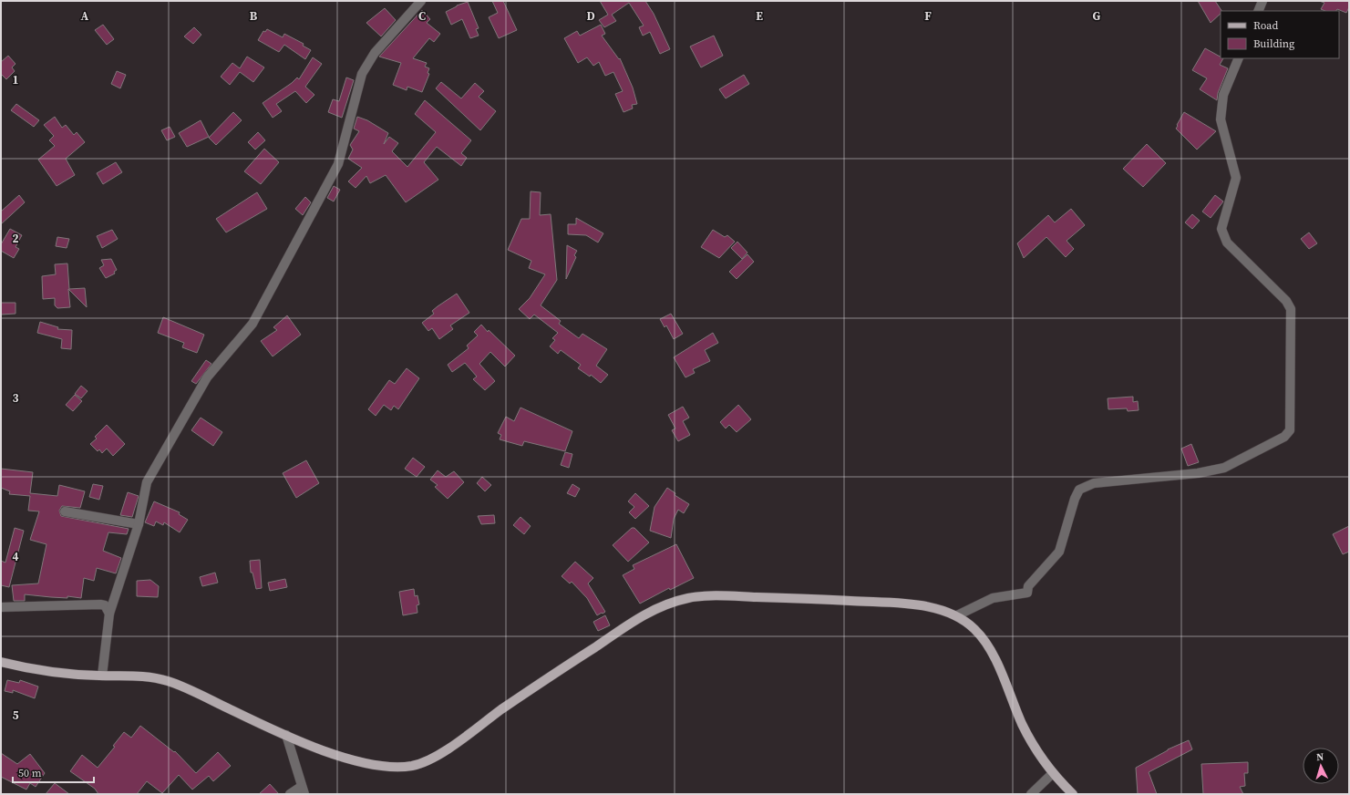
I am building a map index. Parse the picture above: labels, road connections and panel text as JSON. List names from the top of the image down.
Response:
{
  "legend": ["Road", "Building"],
  "scale_bar": "50 m",
  "north": "top",
  "grid": {
    "columns": [
      "A",
      "B",
      "C",
      "D",
      "E",
      "F",
      "G"
    ],
    "rows": [
      "1",
      "2",
      "3",
      "4",
      "5"
    ]
  }
}
